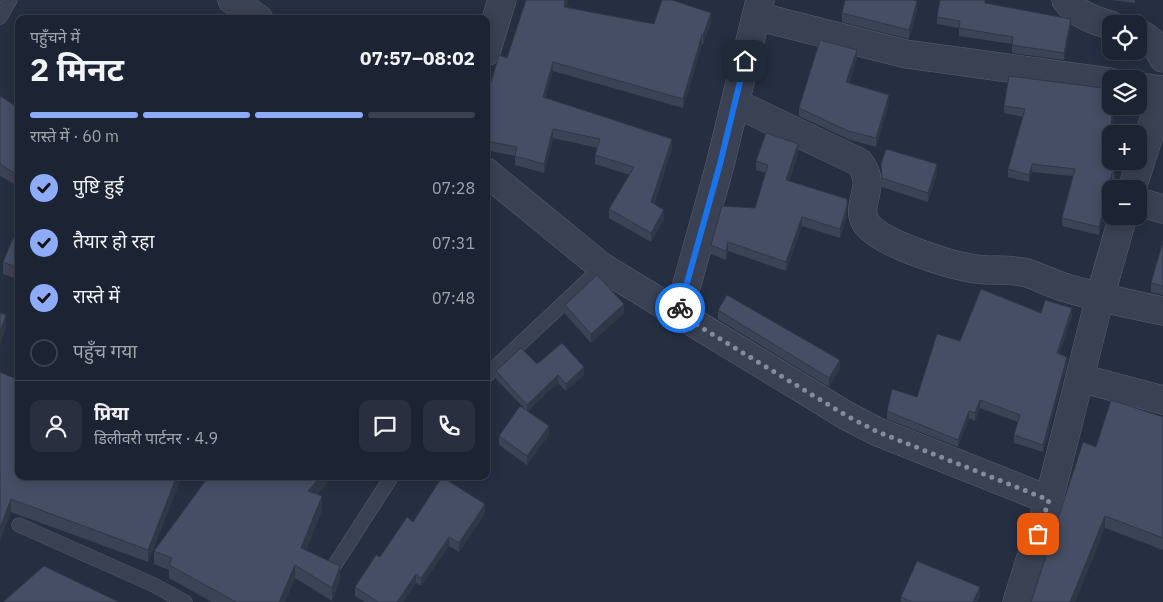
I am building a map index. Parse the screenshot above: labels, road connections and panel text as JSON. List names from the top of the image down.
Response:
{
  "page": {
    "map_buttons": ["+", "−"],
    "heading": ["2 मिनट", "पहुँचने में", "07:57–08:02"],
    "panel": ["प्रिया", "डिलीवरी पार्टनर · 4.9"],
    "bar": "रास्ते में · 60 m",
    "list": [
      ["पुष्टि हुई", "07:28"],
      ["तैयार हो रहा", "07:31"],
      ["रास्ते में", "07:48"],
      "पहुँच गया"
    ]
  }
}
